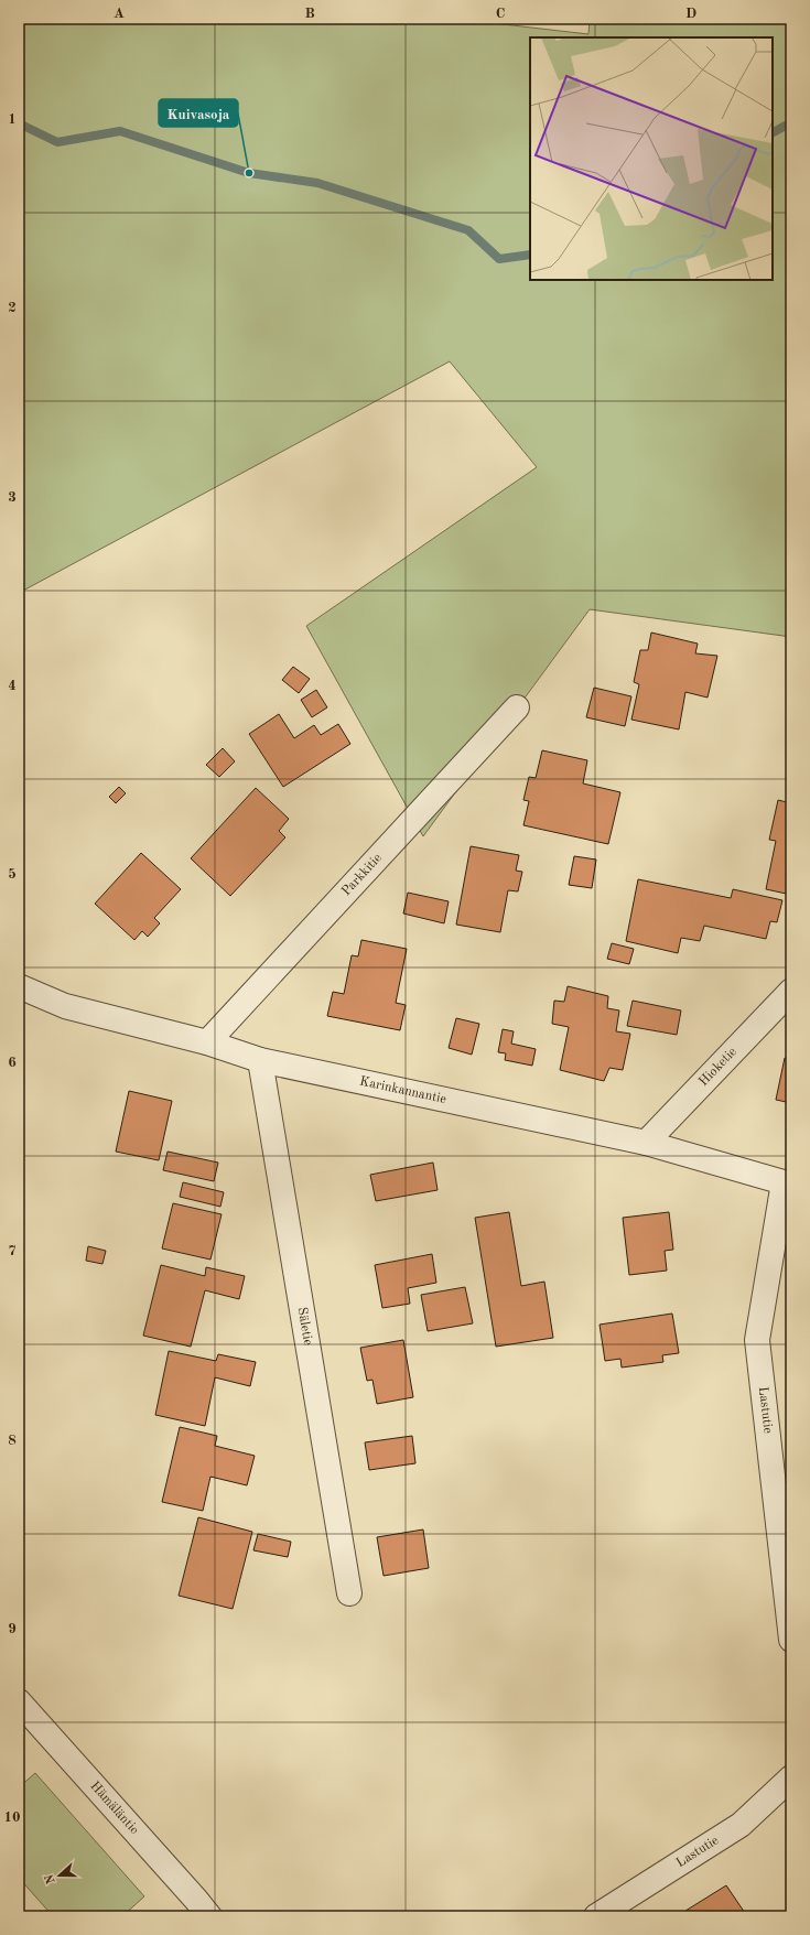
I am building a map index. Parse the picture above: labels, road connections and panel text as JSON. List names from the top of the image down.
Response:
{
  "streets": {
    "street": [
      "Parkkitie",
      "Hioketie",
      "Karinkannantie",
      "Säletie",
      "Lastutie",
      "Hämäläntie"
    ]
  },
  "crossings": [
    ["Parkkitie", "Karinkannantie"],
    ["Hioketie", "Karinkannantie"],
    ["Karinkannantie", "Säletie"],
    ["Karinkannantie", "Lastutie"]
  ],
  "places": ["Kuivasoja"],
  "north": "left",
  "grid": {
    "columns": [
      "A",
      "B",
      "C",
      "D"
    ],
    "rows": [
      "1",
      "2",
      "3",
      "4",
      "5",
      "6",
      "7",
      "8",
      "9",
      "10"
    ]
  }
}
